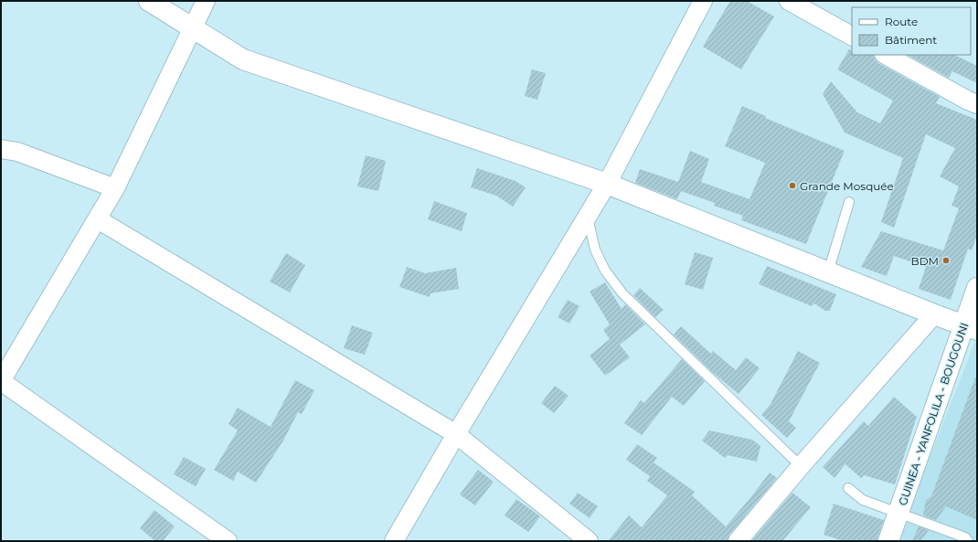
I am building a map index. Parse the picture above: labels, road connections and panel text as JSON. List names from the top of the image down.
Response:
{
  "streets": {
    "street": ["GUINEA - YANFOLILA - BOUGOUNI"]
  },
  "places": ["Grande Mosquée", "BDM"],
  "legend": ["Route", "Bâtiment"]
}
